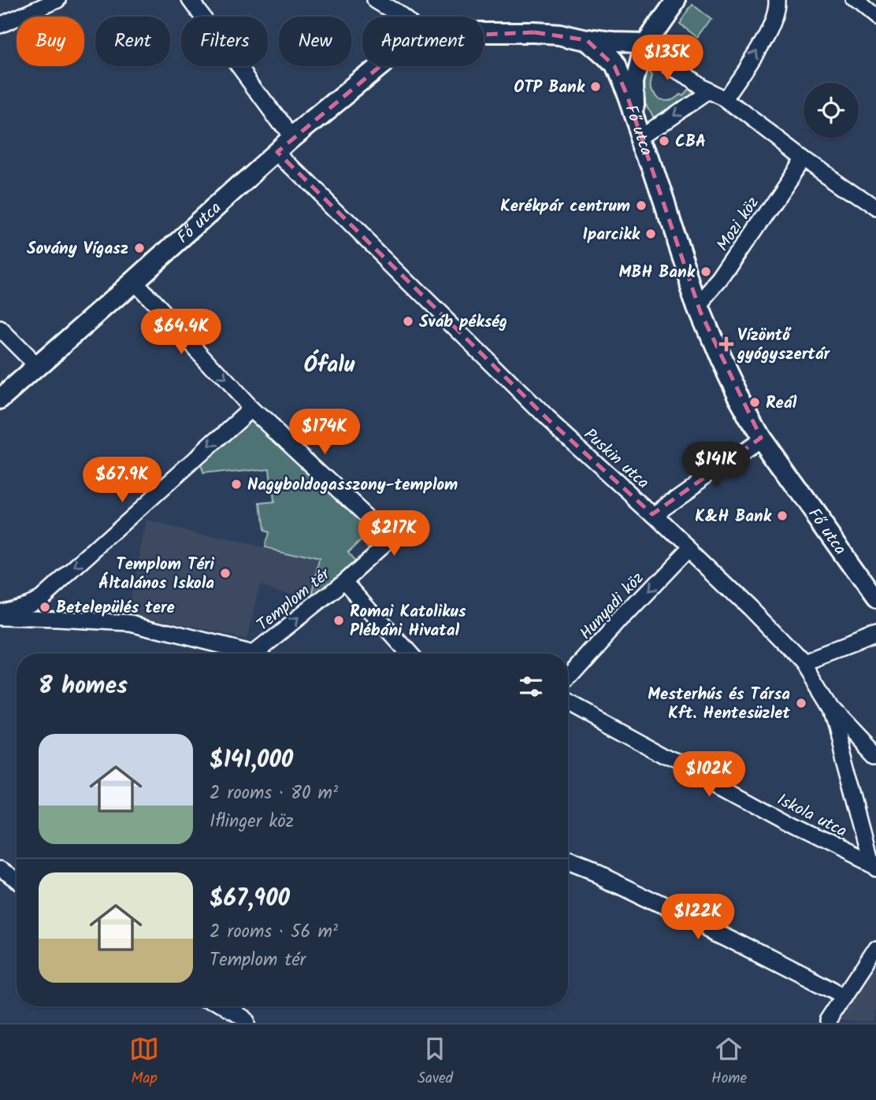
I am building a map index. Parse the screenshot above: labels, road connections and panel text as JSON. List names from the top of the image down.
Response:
{
  "streets": {
    "main road": ["Fő utca"],
    "street": [
      "Mozi köz",
      "Puskin utca",
      "Templom tér",
      "Hunyadi köz",
      "Iskola utca"
    ]
  },
  "crossings": [
    ["Fő utca", "Mozi köz"],
    ["Fő utca", "Puskin utca"],
    ["Puskin utca", "Hunyadi köz"],
    ["Puskin utca", "Iskola utca"]
  ],
  "one_way": ["Hunyadi köz"],
  "districts": ["Ófalu"],
  "places": {
    "other": [
      "OTP Bank",
      "CBA",
      "Kerékpár centrum",
      "Iparcikk",
      "Sovány Vígasz",
      "MBH Bank",
      "Sváb pékség",
      "Reál",
      "Nagyboldogasszony-templom",
      "K&H Bank",
      "Templom Téri Általános Iskola",
      "Betelepülés tere",
      "Romai Katolikus Plébáni Hivatal",
      "Mesterhús és Társa Kft. Hentesüzlet"
    ],
    "health": ["Vízöntő gyógyszertár"]
  },
  "page": {
    "chip": [
      "Buy",
      "Rent",
      "Filters",
      "New",
      "Apartment"
    ],
    "price": [
      "$135K",
      "$64.4K",
      "$174K",
      "$141K",
      "$67.9K",
      "$217K",
      "$102K",
      "$122K"
    ],
    "heading": "8 homes",
    "list": [
      {
        "name": "$141,000",
        "note": "2 rooms · 80 m² · Iflinger köz"
      },
      {
        "name": "$67,900",
        "note": "2 rooms · 56 m² · Templom tér"
      }
    ],
    "tabs": ["Map", "Saved", "Home"]
  }
}
